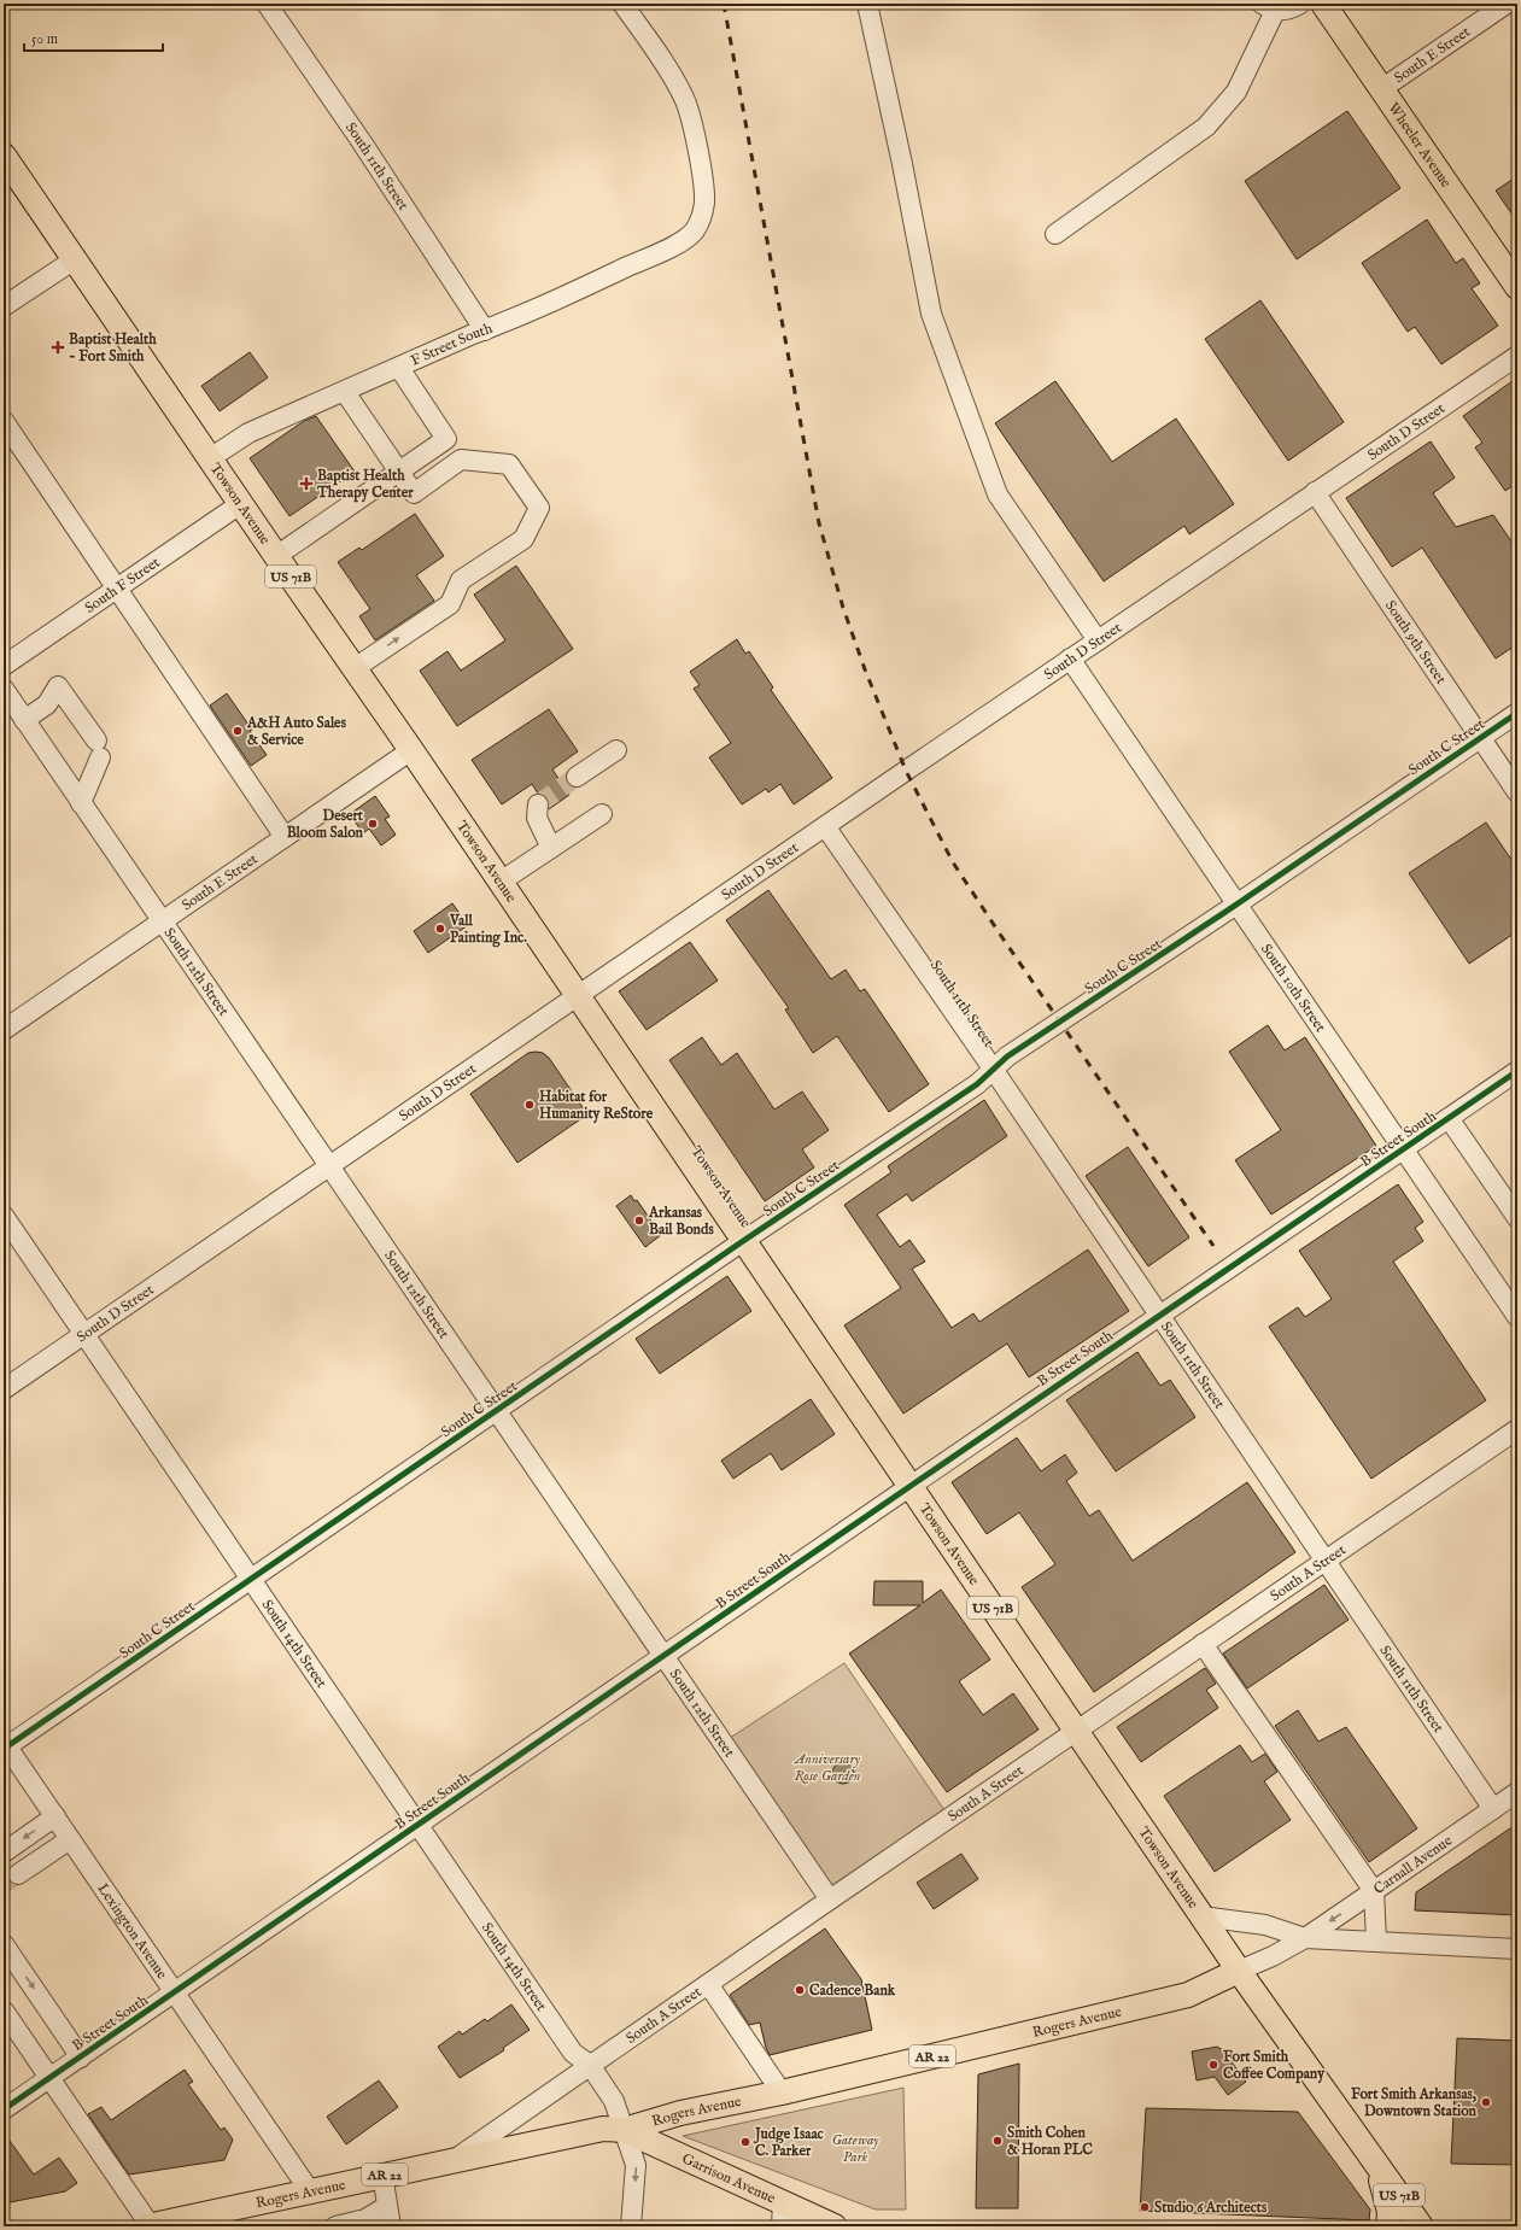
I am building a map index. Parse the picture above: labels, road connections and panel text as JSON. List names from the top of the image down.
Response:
{
  "streets": {
    "main road": [
      "Wheeler Avenue",
      "Towson Avenue",
      "US 71B",
      "Rogers Avenue",
      "AR 22",
      "Garrison Avenue"
    ],
    "street": [
      "South E Street",
      "South 11th Street",
      "F Street South",
      "South D Street",
      "South F Street",
      "South 9th Street",
      "South C Street",
      "South 12th Street",
      "South 10th Street",
      "B Street South",
      "South A Street",
      "South 14th Street",
      "Carnall Avenue",
      "Lexington Avenue"
    ]
  },
  "crossings": [
    ["South E Street", "Wheeler Avenue"],
    ["South E Street", "Towson Avenue"],
    ["South E Street", "South 12th Street"],
    ["South 11th Street", "F Street South"],
    ["South 11th Street", "South D Street"],
    ["South 11th Street", "South C Street"],
    ["South 11th Street", "B Street South"],
    ["South 11th Street", "South A Street"],
    ["South 11th Street", "Carnall Avenue"],
    ["F Street South", "Towson Avenue"],
    ["South D Street", "Towson Avenue"],
    ["South D Street", "South 9th Street"],
    ["South D Street", "South 12th Street"],
    ["South D Street", "South 10th Street"],
    ["South D Street", "South 14th Street"],
    ["Towson Avenue", "South F Street"],
    ["Towson Avenue", "South C Street"],
    ["Towson Avenue", "B Street South"],
    ["Towson Avenue", "South A Street"],
    ["Towson Avenue", "Rogers Avenue"],
    ["South 9th Street", "South C Street"],
    ["South C Street", "South 12th Street"],
    ["South C Street", "South 10th Street"],
    ["South C Street", "South 14th Street"],
    ["South C Street", "Lexington Avenue"],
    ["South 12th Street", "B Street South"],
    ["South 12th Street", "South A Street"],
    ["South 10th Street", "B Street South"],
    ["B Street South", "South 14th Street"],
    ["B Street South", "Lexington Avenue"],
    ["South A Street", "South 14th Street"],
    ["South A Street", "Rogers Avenue"],
    ["South 14th Street", "Rogers Avenue"],
    ["South 14th Street", "Garrison Avenue"],
    ["Lexington Avenue", "Rogers Avenue"],
    ["Rogers Avenue", "Garrison Avenue"]
  ],
  "parks": ["Anniversary Rose Garden", "Gateway Park"],
  "places": {
    "health": ["Baptist Health - Fort Smith", "Baptist Health Therapy Center"],
    "other": [
      "A&H Auto Sales & Service",
      "Desert Bloom Salon",
      "Vall Painting Inc.",
      "Habitat for Humanity ReStore",
      "Arkansas Bail Bonds",
      "Cadence Bank",
      "Fort Smith Coffee Company",
      "Fort Smith Arkansas, Downtown Station",
      "Smith Cohen & Horan PLC",
      "Judge Isaac C. Parker",
      "Studio 6 Architects"
    ]
  },
  "scale_bar": "50 m"
}
